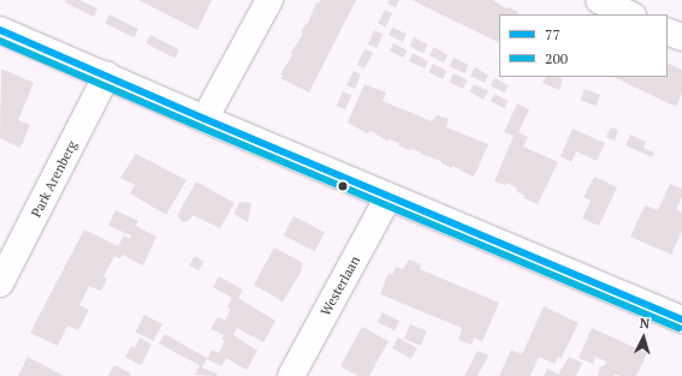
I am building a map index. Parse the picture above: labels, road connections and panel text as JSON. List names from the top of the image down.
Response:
{
  "streets": {
    "street": ["Park Arenberg", "Westerlaan"]
  },
  "lines": ["transit line 77", "transit line 200"],
  "legend": ["77", "200"],
  "north": "top"
}
